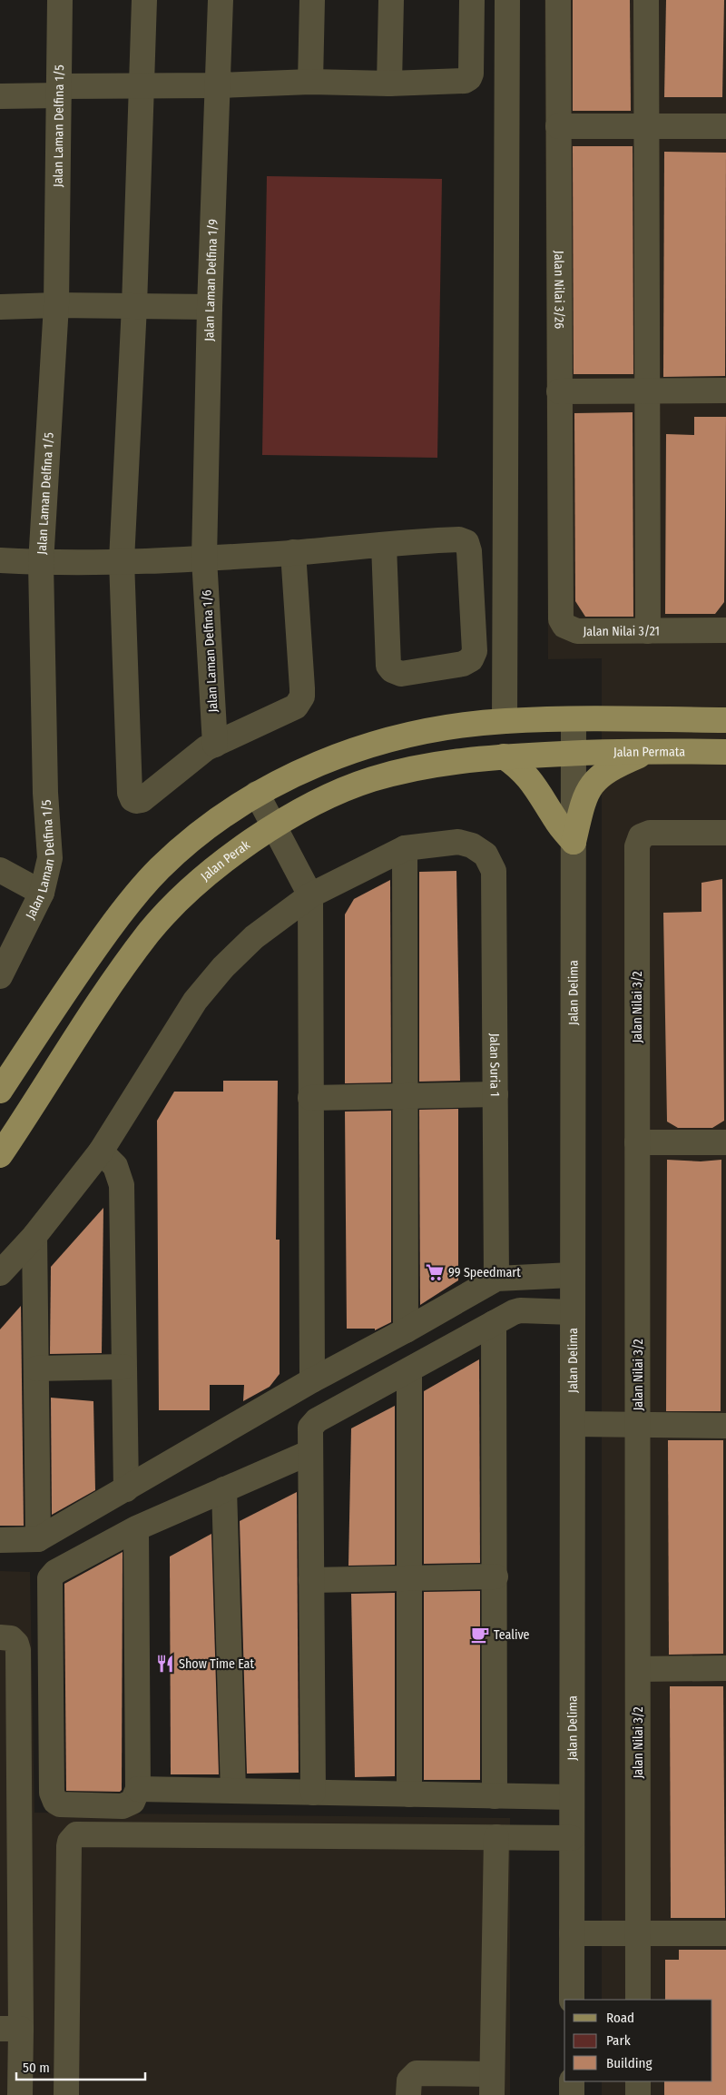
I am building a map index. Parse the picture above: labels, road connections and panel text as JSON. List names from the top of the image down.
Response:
{
  "streets": {
    "main road": ["Jalan Permata", "Jalan Perak"],
    "street": [
      "Jalan Laman Delfina 1/5",
      "Jalan Laman Delfina 1/9",
      "Jalan Nilai 3/26",
      "Jalan Nilai 3/21",
      "Jalan Laman Delfina 1/6",
      "Jalan Delima",
      "Jalan Nilai 3/2",
      "Jalan Suria 1"
    ]
  },
  "crossings": [
    ["Jalan Laman Delfina 1/9", "Jalan Laman Delfina 1/6"],
    ["Jalan Nilai 3/26", "Jalan Nilai 3/21"],
    ["Jalan Permata", "Jalan Perak"],
    ["Jalan Permata", "Jalan Delima"],
    ["Jalan Perak", "Jalan Delima"]
  ],
  "places": {
    "supermarket": ["99 Speedmart"],
    "cafe": ["Tealive"],
    "restaurant": ["Show Time Eat"]
  },
  "legend": ["Road", "Park", "Building"],
  "scale_bar": "50 m"
}
